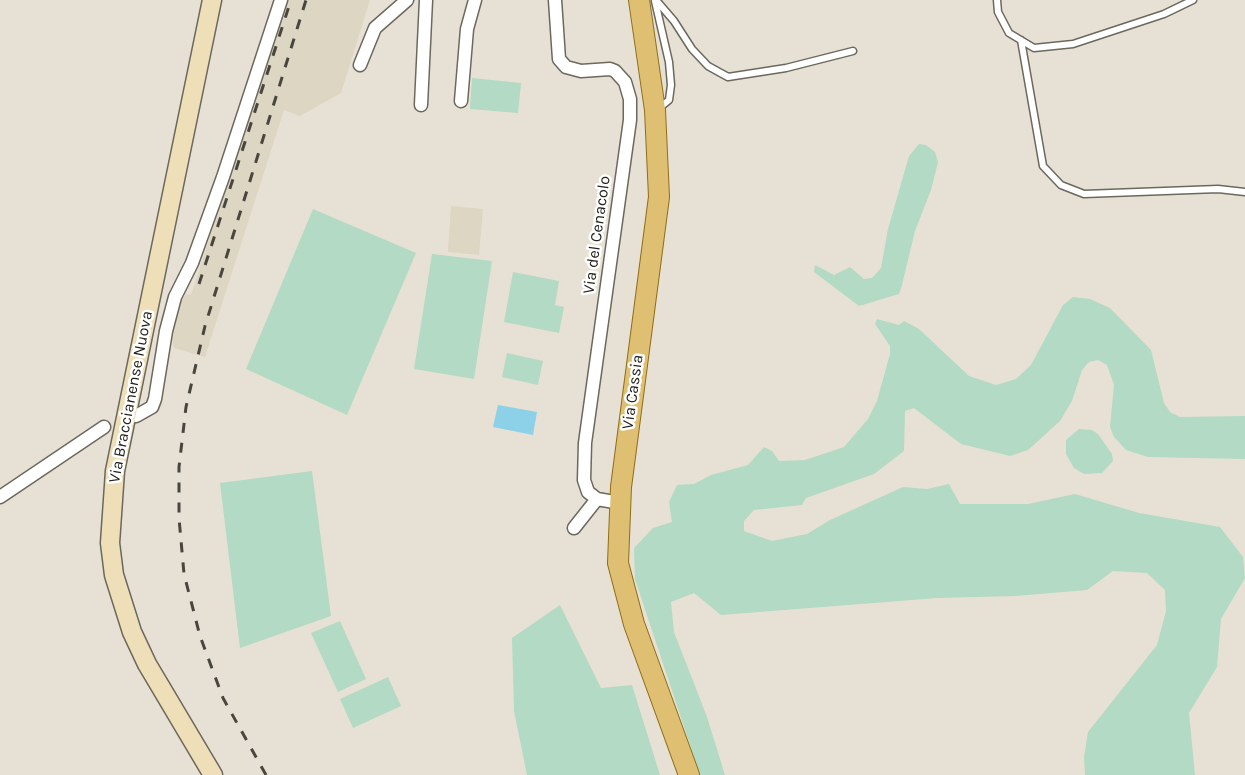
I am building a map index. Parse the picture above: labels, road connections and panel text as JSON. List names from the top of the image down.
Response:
{
  "streets": {
    "main road": ["Via Cassia", "Via Braccianense Nuova"],
    "street": ["Via del Cenacolo"]
  }
}
